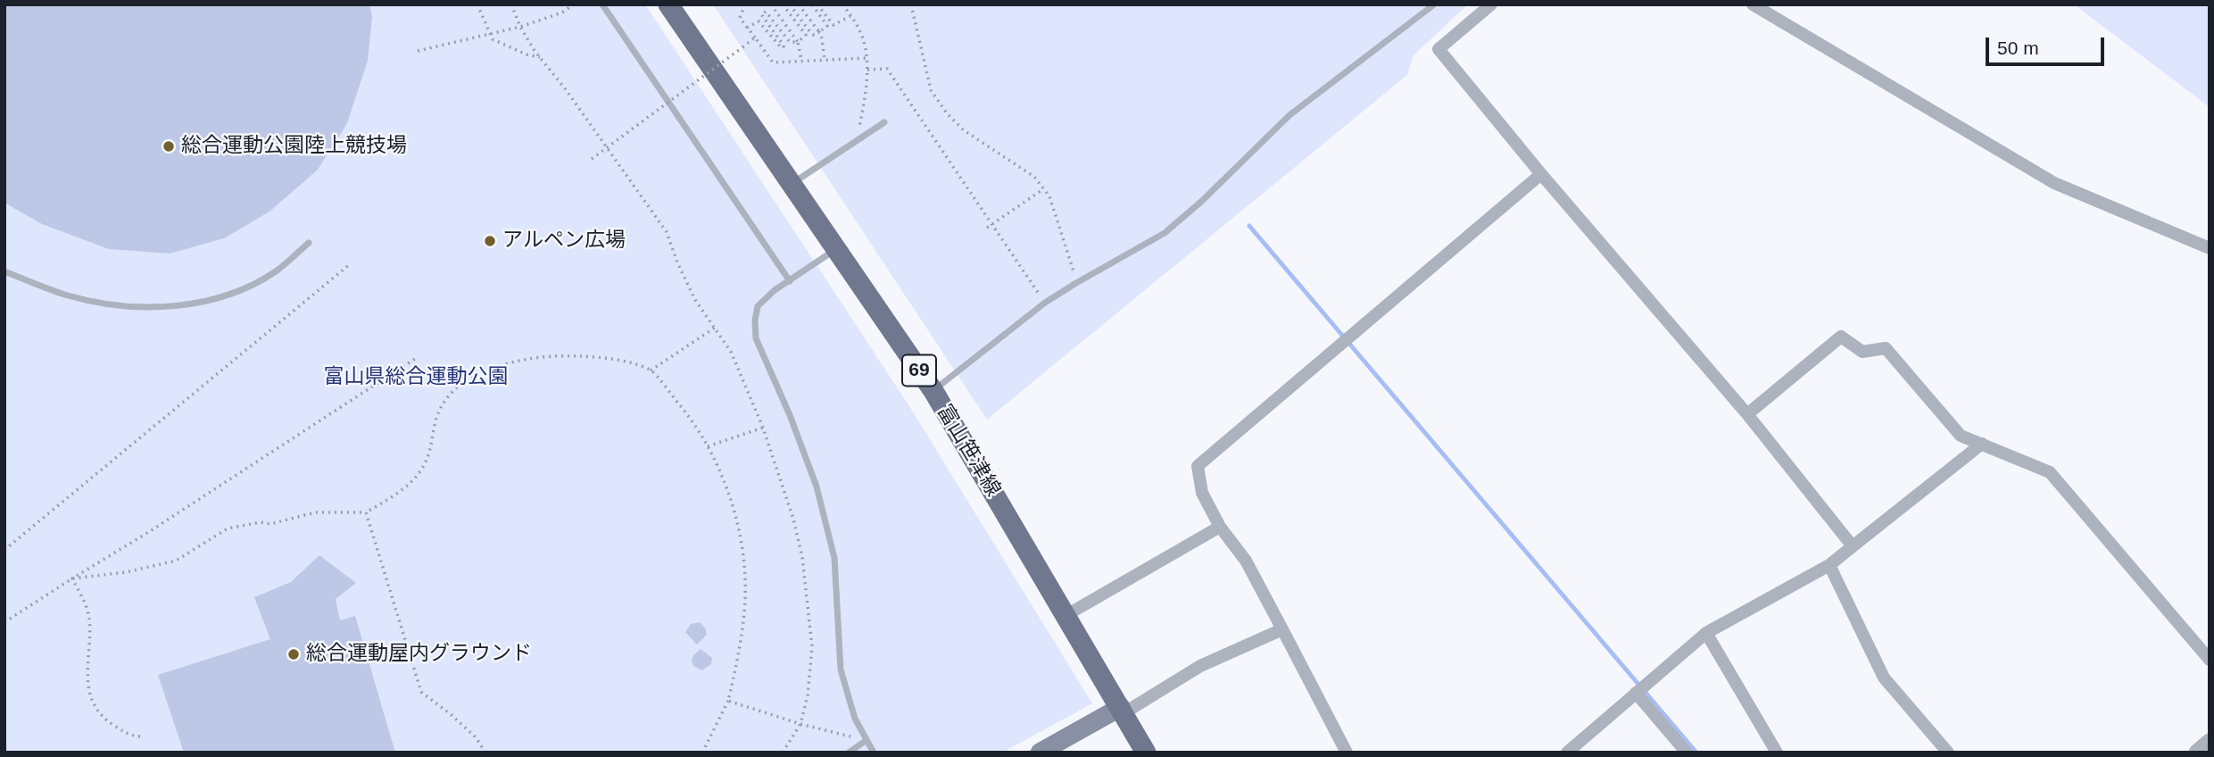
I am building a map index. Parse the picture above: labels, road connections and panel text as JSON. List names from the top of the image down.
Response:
{
  "streets": {
    "main road": ["69", "富山笹津線"]
  },
  "parks": ["富山県総合運動公園"],
  "places": ["総合運動公園陸上競技場", "アルペン広場", "総合運動屋内グラウンド"],
  "scale_bar": "50 m"
}
